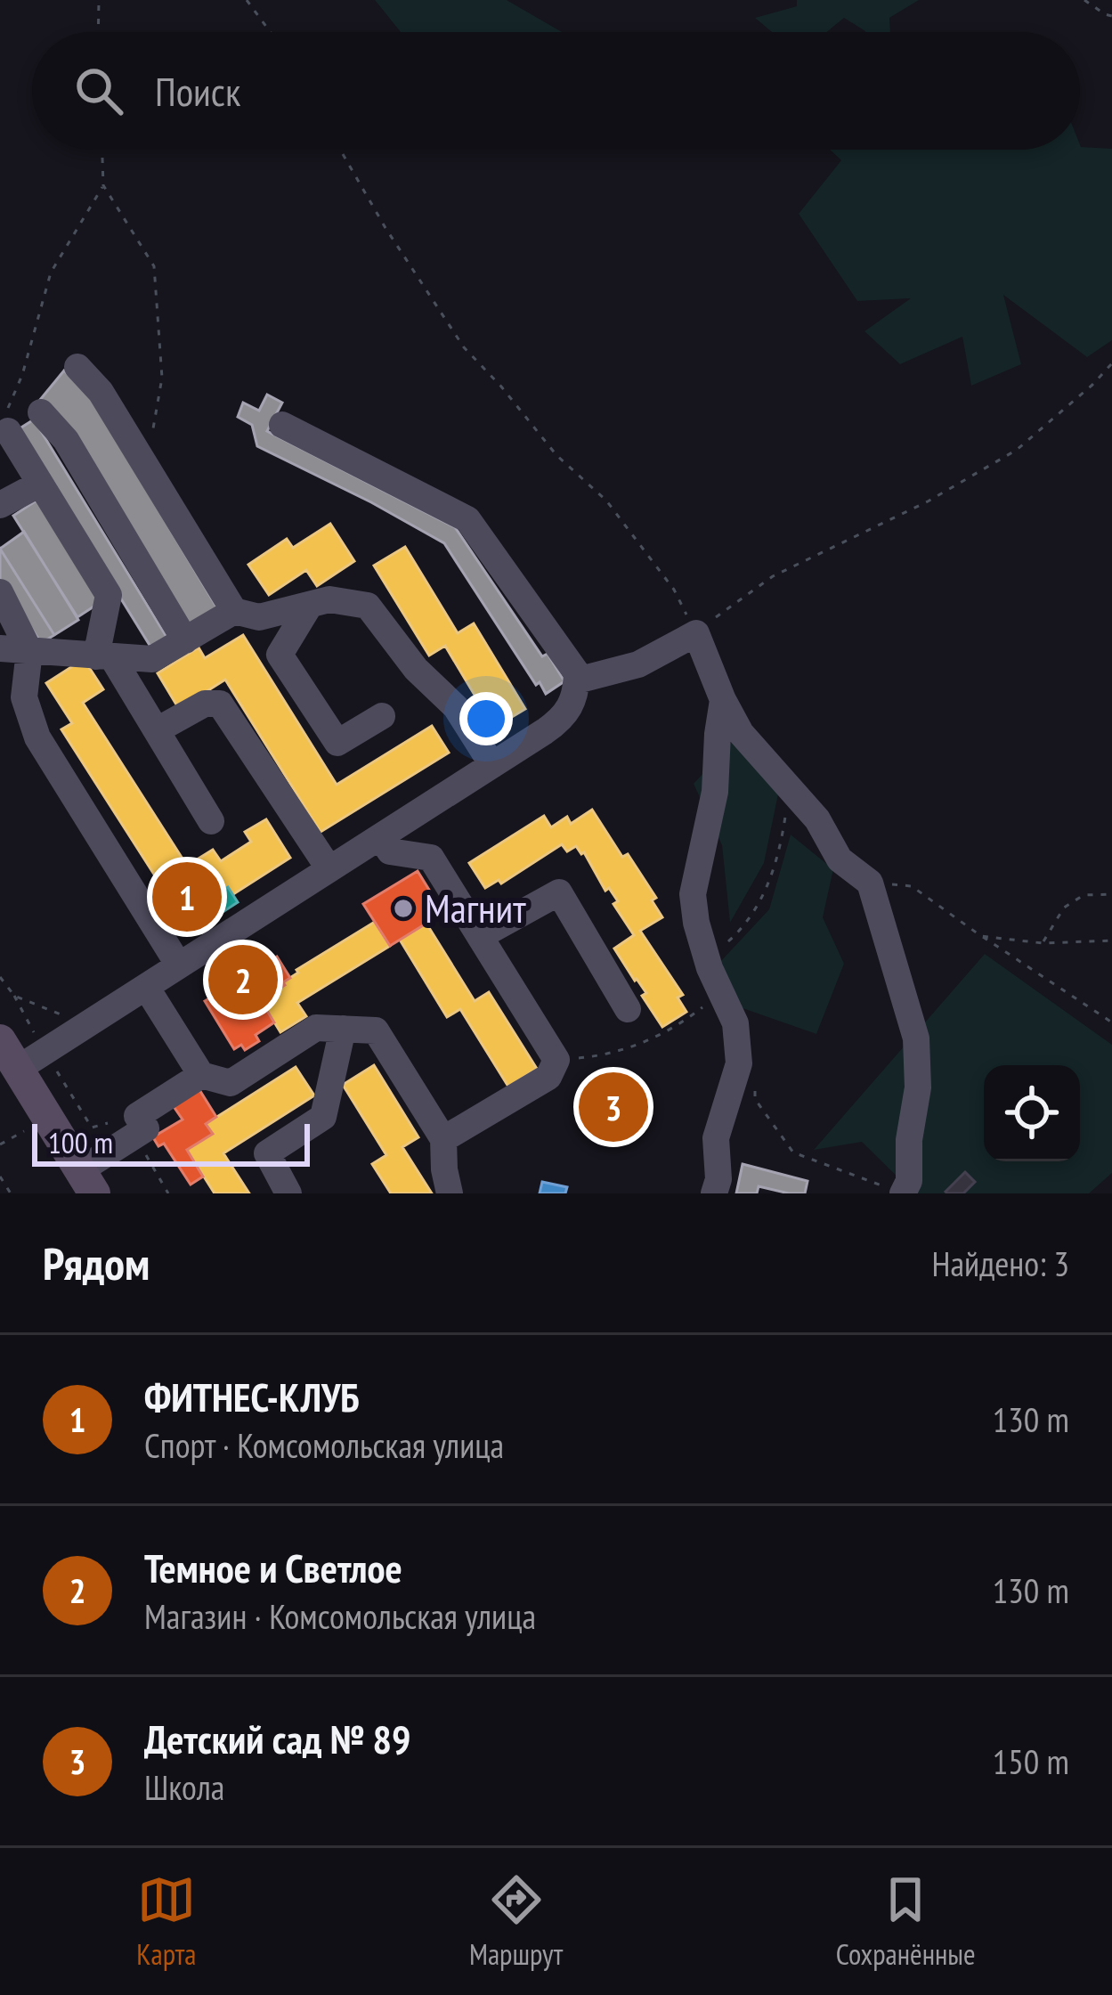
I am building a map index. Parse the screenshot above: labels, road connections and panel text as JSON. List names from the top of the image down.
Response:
{
  "places": ["Магнит"],
  "scale_bar": "100 m",
  "page": {
    "search": "Поиск",
    "pins": ["1", "2", "3"],
    "scale": "100 m",
    "heading": ["Рядом", "Найдено: 3"],
    "list": [
      {
        "mark": "1",
        "name": "ФИТНЕС-КЛУБ",
        "note": "Спорт · Комсомольская улица",
        "value": "130 m"
      },
      {
        "mark": "2",
        "name": "Темное и Светлое",
        "note": "Магазин · Комсомольская улица",
        "value": "130 m"
      },
      {
        "mark": "3",
        "name": "Детский сад № 89",
        "note": "Школа",
        "value": "150 m"
      }
    ],
    "nav": ["Карта", "Маршрут", "Сохранённые"]
  }
}
